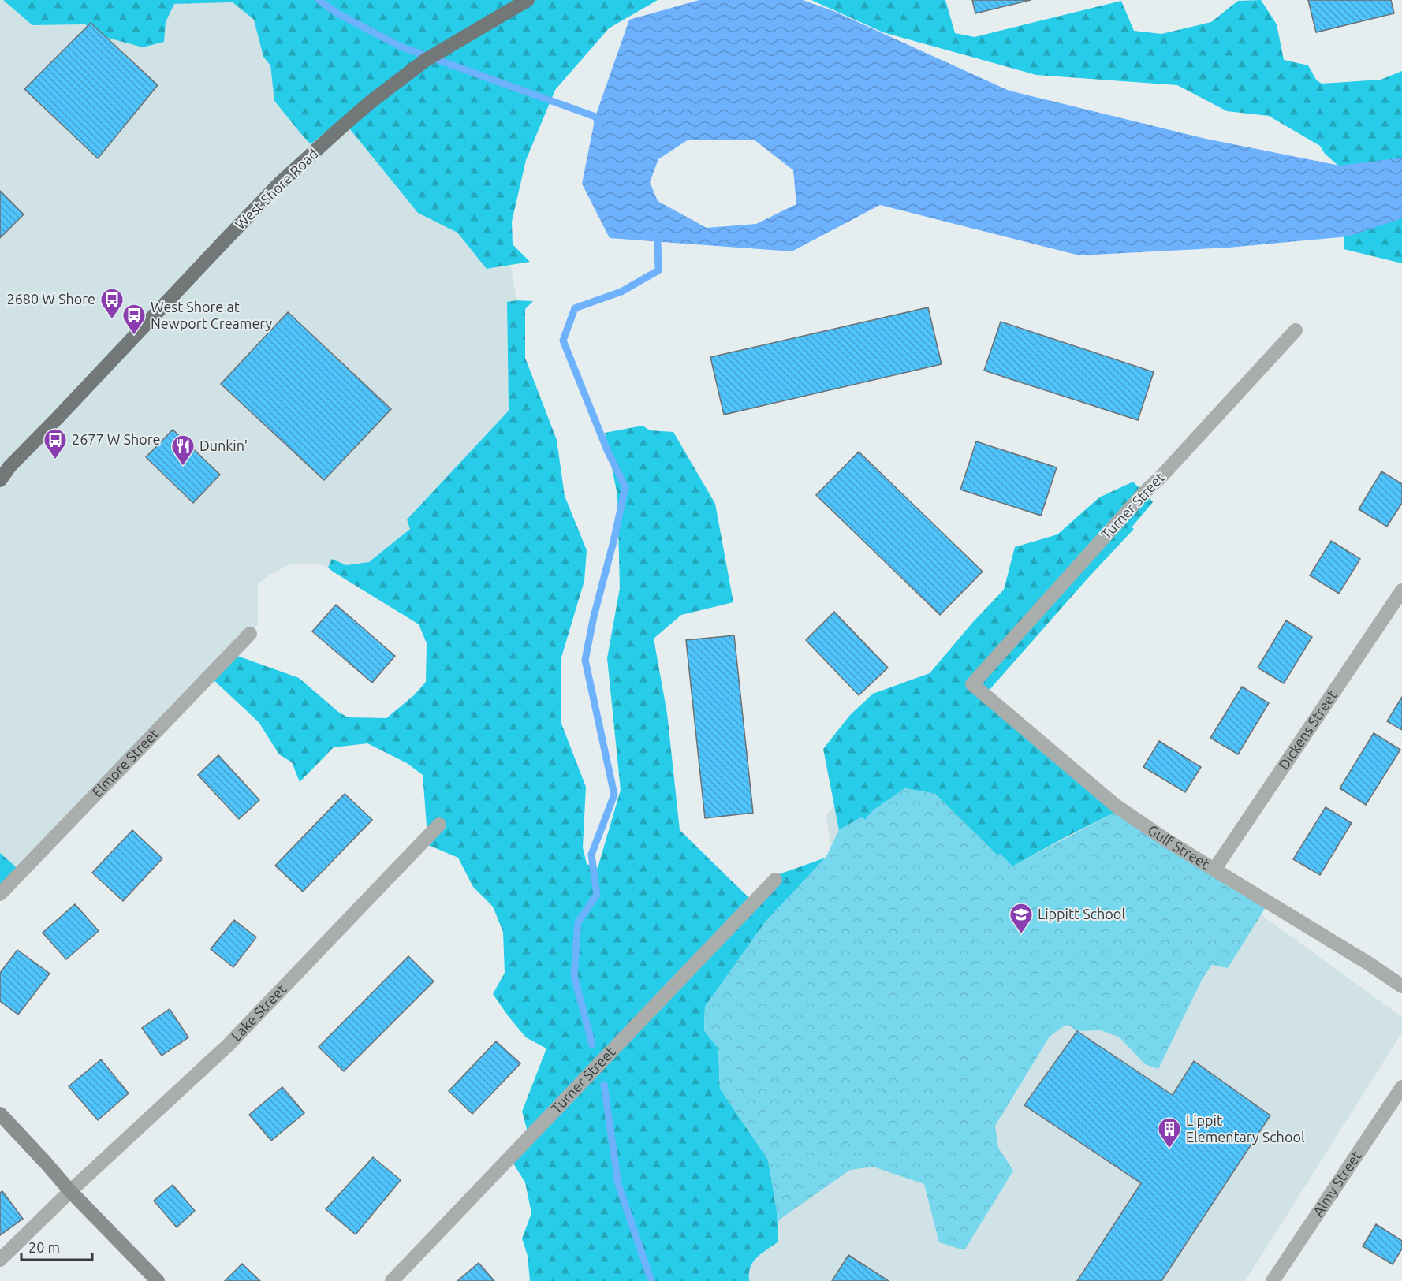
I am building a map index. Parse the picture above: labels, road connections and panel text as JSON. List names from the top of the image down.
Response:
{
  "streets": {
    "main road": ["West Shore Road"],
    "street": [
      "Turner Street",
      "Dickens Street",
      "Elmore Street",
      "Gulf Street",
      "Lake Street",
      "Almy Street"
    ]
  },
  "crossings": [
    ["Turner Street", "Gulf Street"],
    ["Dickens Street", "Gulf Street"]
  ],
  "places": {
    "bus stop": ["2680 W Shore", "West Shore at Newport Creamery", "2677 W Shore"],
    "restaurant": ["Dunkin'"],
    "school or university": ["Lippitt School"],
    "building": ["Lippit Elementary School"]
  },
  "scale_bar": "20 m"
}
